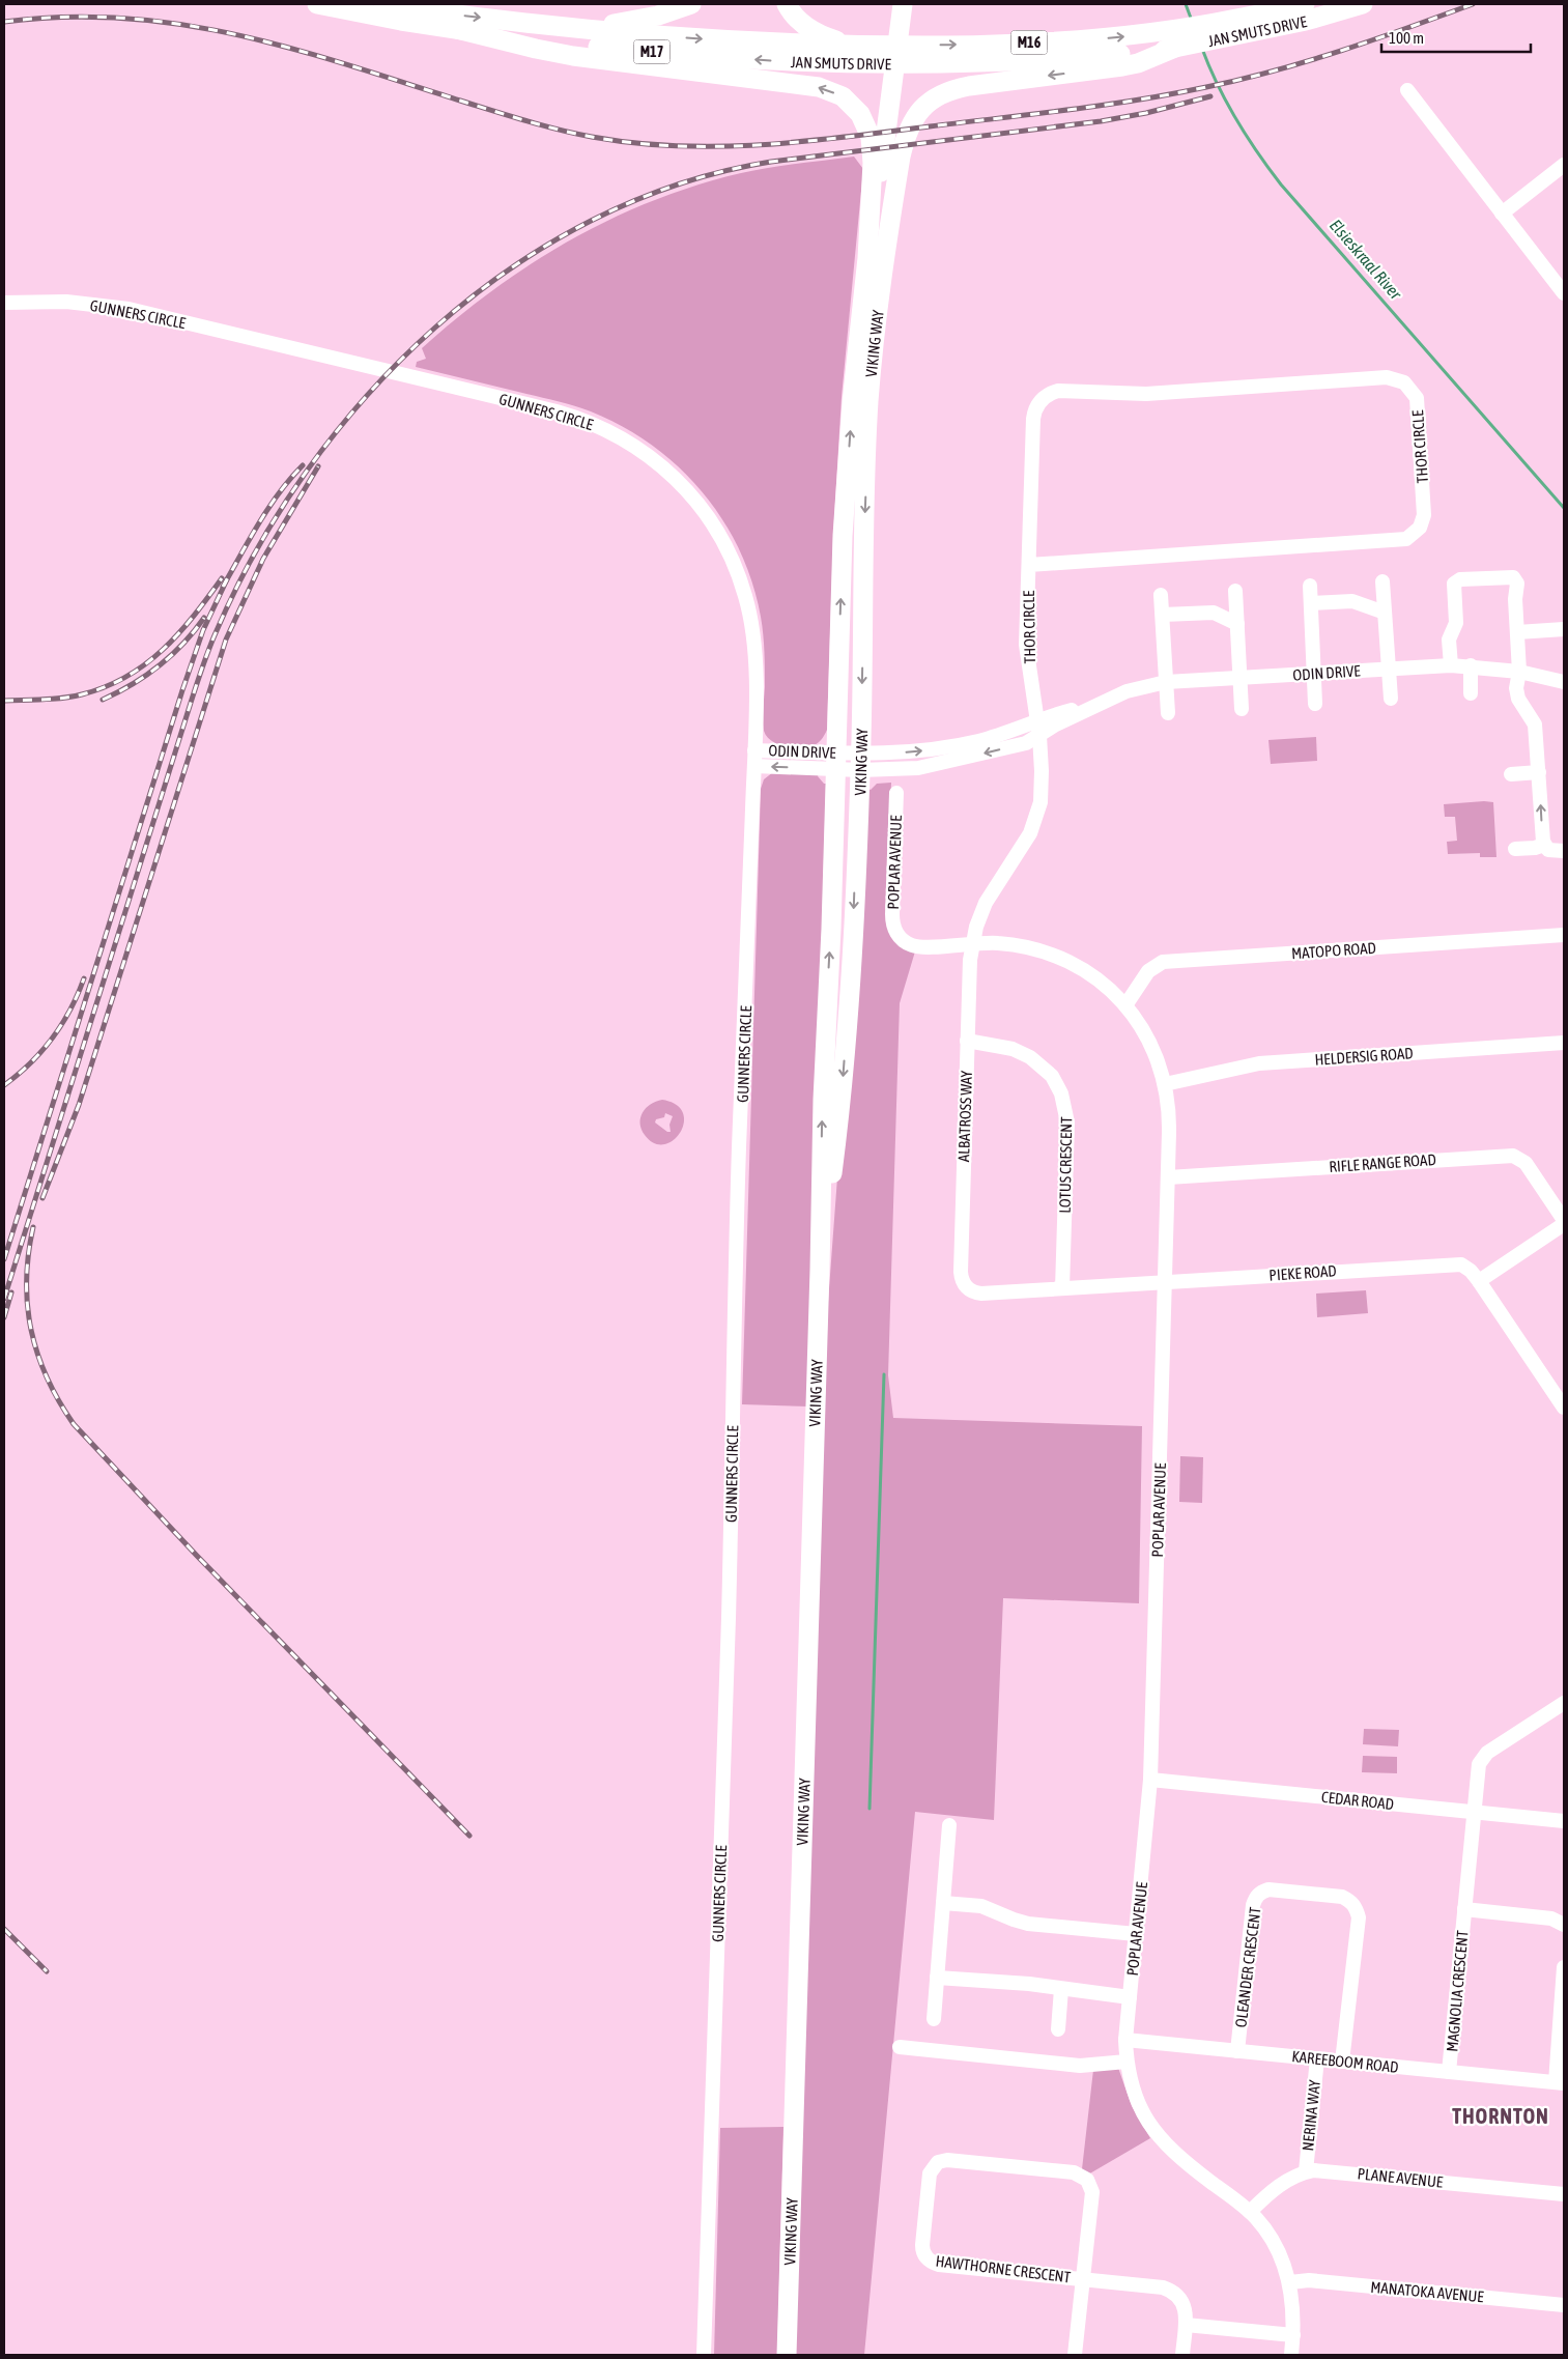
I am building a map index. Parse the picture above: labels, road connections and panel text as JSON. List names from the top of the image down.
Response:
{
  "streets": {
    "main road": [
      "JAN SMUTS DRIVE",
      "M16",
      "M17",
      "VIKING WAY"
    ],
    "street": [
      "GUNNERS CIRCLE",
      "THOR CIRCLE",
      "ODIN DRIVE",
      "POPLAR AVENUE",
      "MATOPO ROAD",
      "HELDERSIG ROAD",
      "ALBATROSS WAY",
      "RIFLE RANGE ROAD",
      "LOTUS CRESCENT",
      "PIEKE ROAD",
      "CEDAR ROAD",
      "OLEANDER CRESCENT",
      "MAGNOLIA CRESCENT",
      "KAREEBOOM ROAD",
      "NERINA WAY",
      "PLANE AVENUE",
      "HAWTHORNE CRESCENT",
      "MANATOKA AVENUE"
    ]
  },
  "crossings": [
    ["GUNNERS CIRCLE", "ODIN DRIVE"],
    ["VIKING WAY", "ODIN DRIVE"],
    ["THOR CIRCLE", "ODIN DRIVE"],
    ["POPLAR AVENUE", "MATOPO ROAD"],
    ["POPLAR AVENUE", "HELDERSIG ROAD"],
    ["POPLAR AVENUE", "ALBATROSS WAY"],
    ["POPLAR AVENUE", "RIFLE RANGE ROAD"],
    ["POPLAR AVENUE", "PIEKE ROAD"],
    ["POPLAR AVENUE", "CEDAR ROAD"],
    ["POPLAR AVENUE", "KAREEBOOM ROAD"],
    ["POPLAR AVENUE", "PLANE AVENUE"],
    ["POPLAR AVENUE", "MANATOKA AVENUE"],
    ["ALBATROSS WAY", "LOTUS CRESCENT"],
    ["ALBATROSS WAY", "PIEKE ROAD"],
    ["LOTUS CRESCENT", "PIEKE ROAD"],
    ["CEDAR ROAD", "MAGNOLIA CRESCENT"],
    ["OLEANDER CRESCENT", "KAREEBOOM ROAD"],
    ["MAGNOLIA CRESCENT", "KAREEBOOM ROAD"],
    ["KAREEBOOM ROAD", "NERINA WAY"],
    ["NERINA WAY", "PLANE AVENUE"]
  ],
  "districts": ["THORNTON"],
  "water": ["Elsieskraal River"],
  "scale_bar": "100 m"
}
